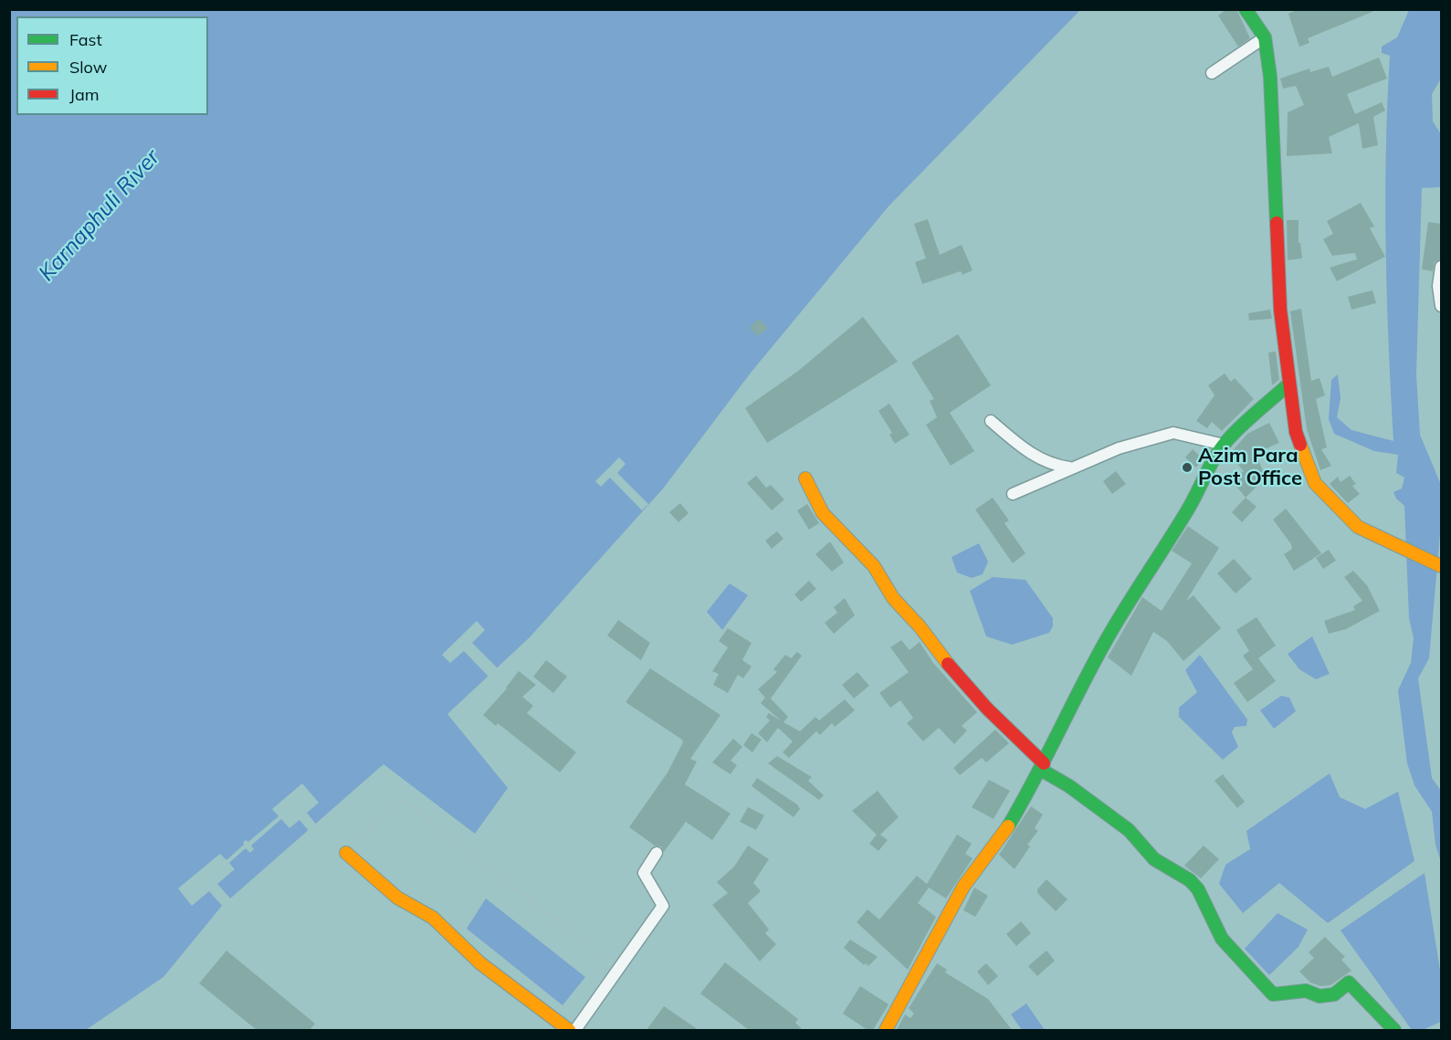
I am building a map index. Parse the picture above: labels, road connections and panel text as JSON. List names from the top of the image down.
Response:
{
  "water": ["Karnaphuli River"],
  "places": ["Azim Para Post Office"],
  "legend": ["Fast", "Slow", "Jam"]
}
